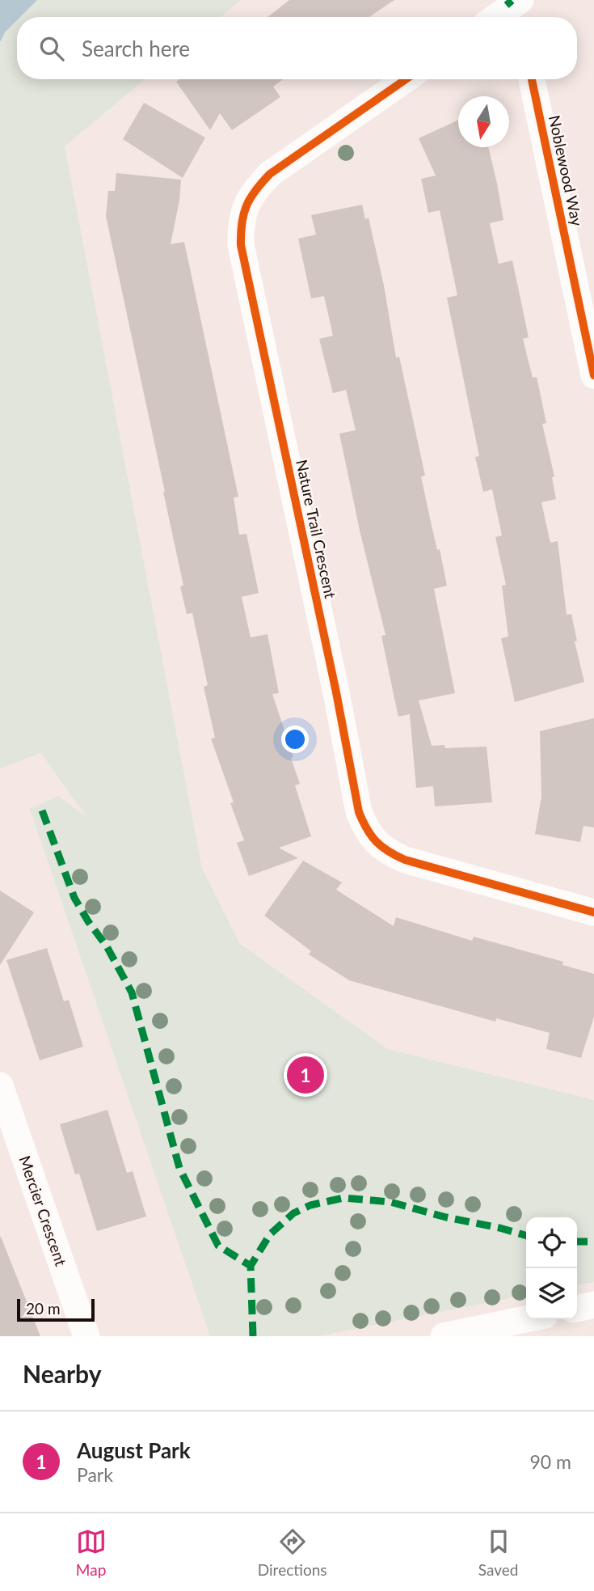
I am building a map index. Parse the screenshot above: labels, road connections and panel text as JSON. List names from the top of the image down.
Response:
{
  "streets": {
    "street": ["Noblewood Way", "Nature Trail Crescent", "Mercier Crescent"]
  },
  "scale_bar": "20 m",
  "north": "bottom",
  "page": {
    "search": "Search here",
    "pins": "1",
    "scale": "20 m",
    "heading": "Nearby",
    "list": [
      {
        "mark": "1",
        "name": "August Park",
        "note": "Park",
        "value": "90 m"
      }
    ],
    "nav": ["Map", "Directions", "Saved"]
  }
}
